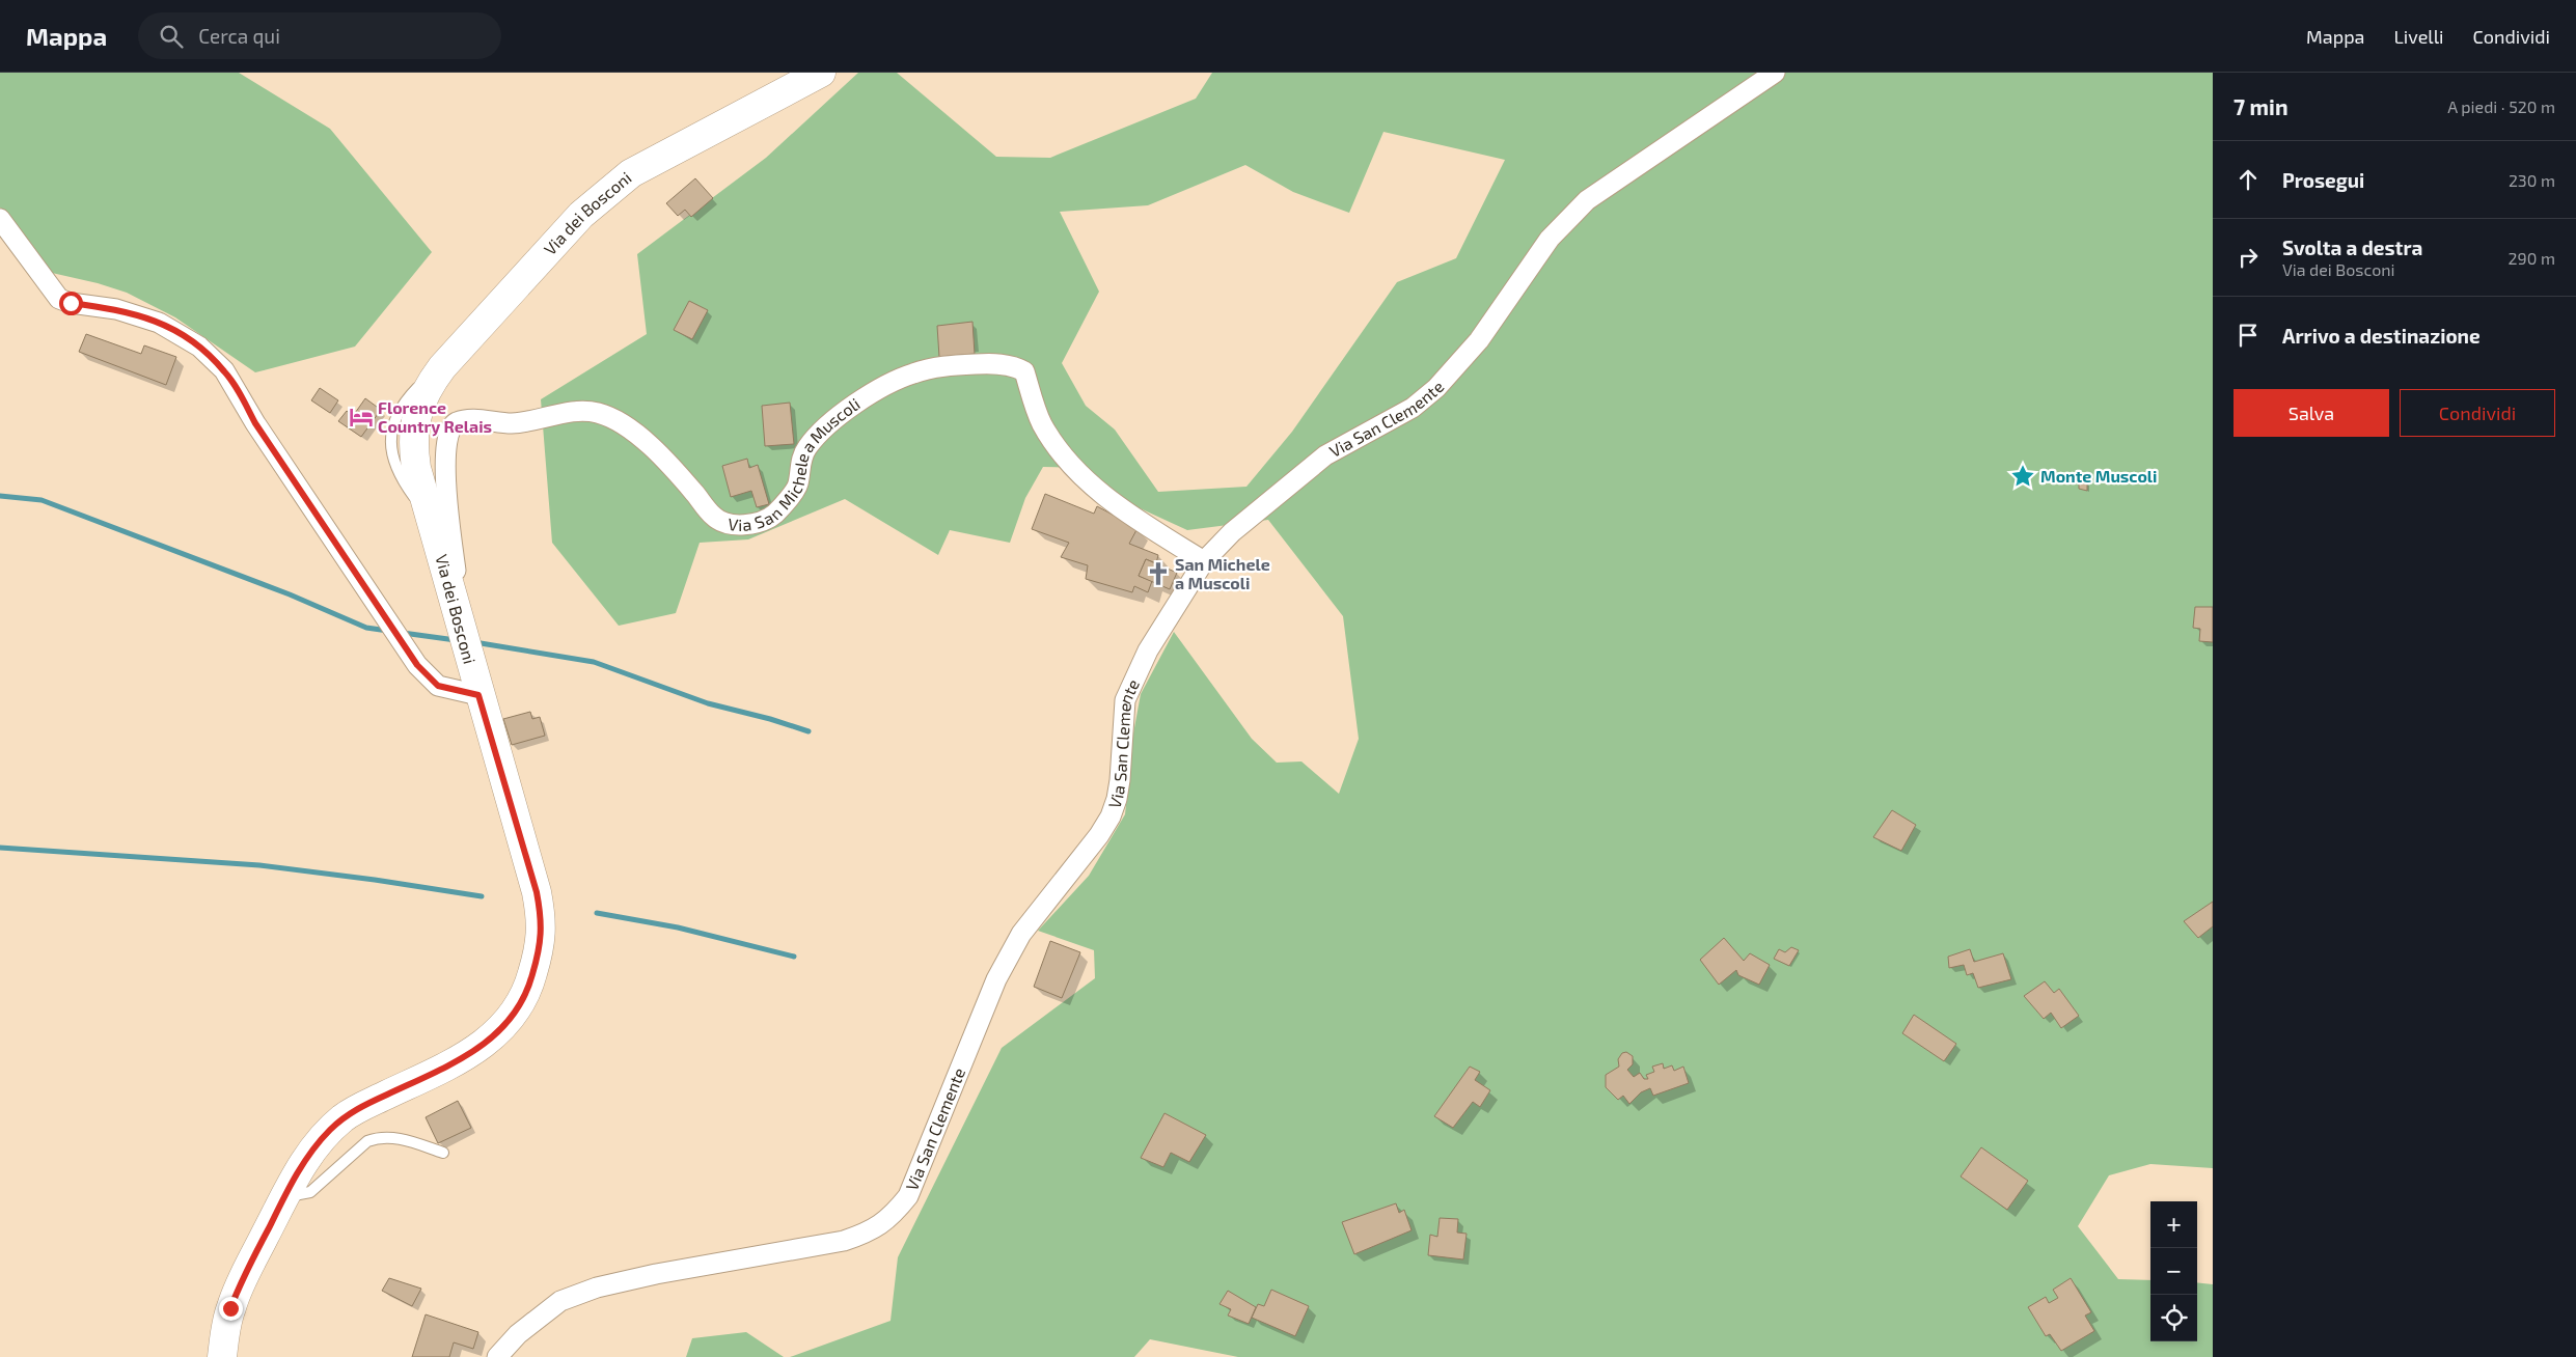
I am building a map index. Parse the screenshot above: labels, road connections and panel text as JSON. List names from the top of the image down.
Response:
{
  "streets": {
    "main road": ["Via dei Bosconi"],
    "street": ["Via San Clemente", "Via San Michele a Muscoli"]
  },
  "crossings": [
    ["Via dei Bosconi", "Via San Michele a Muscoli"],
    ["Via San Clemente", "Via San Michele a Muscoli"]
  ],
  "places": {
    "hotel": ["Florence Country Relais"],
    "place": ["Monte Muscoli"],
    "church": ["San Michele a Muscoli"]
  },
  "page": {
    "header": "Mappa",
    "search": "Cerca qui",
    "nav": ["Mappa", "Livelli", "Condividi"],
    "heading": ["7 min", "A piedi · 520 m"],
    "list": [
      ["Prosegui", "230 m"],
      ["Svolta a destra", "Via dei Bosconi", "290 m"],
      "Arrivo a destinazione"
    ],
    "buttons": ["Salva", "Condividi"],
    "map_buttons": ["+", "−"]
  }
}
